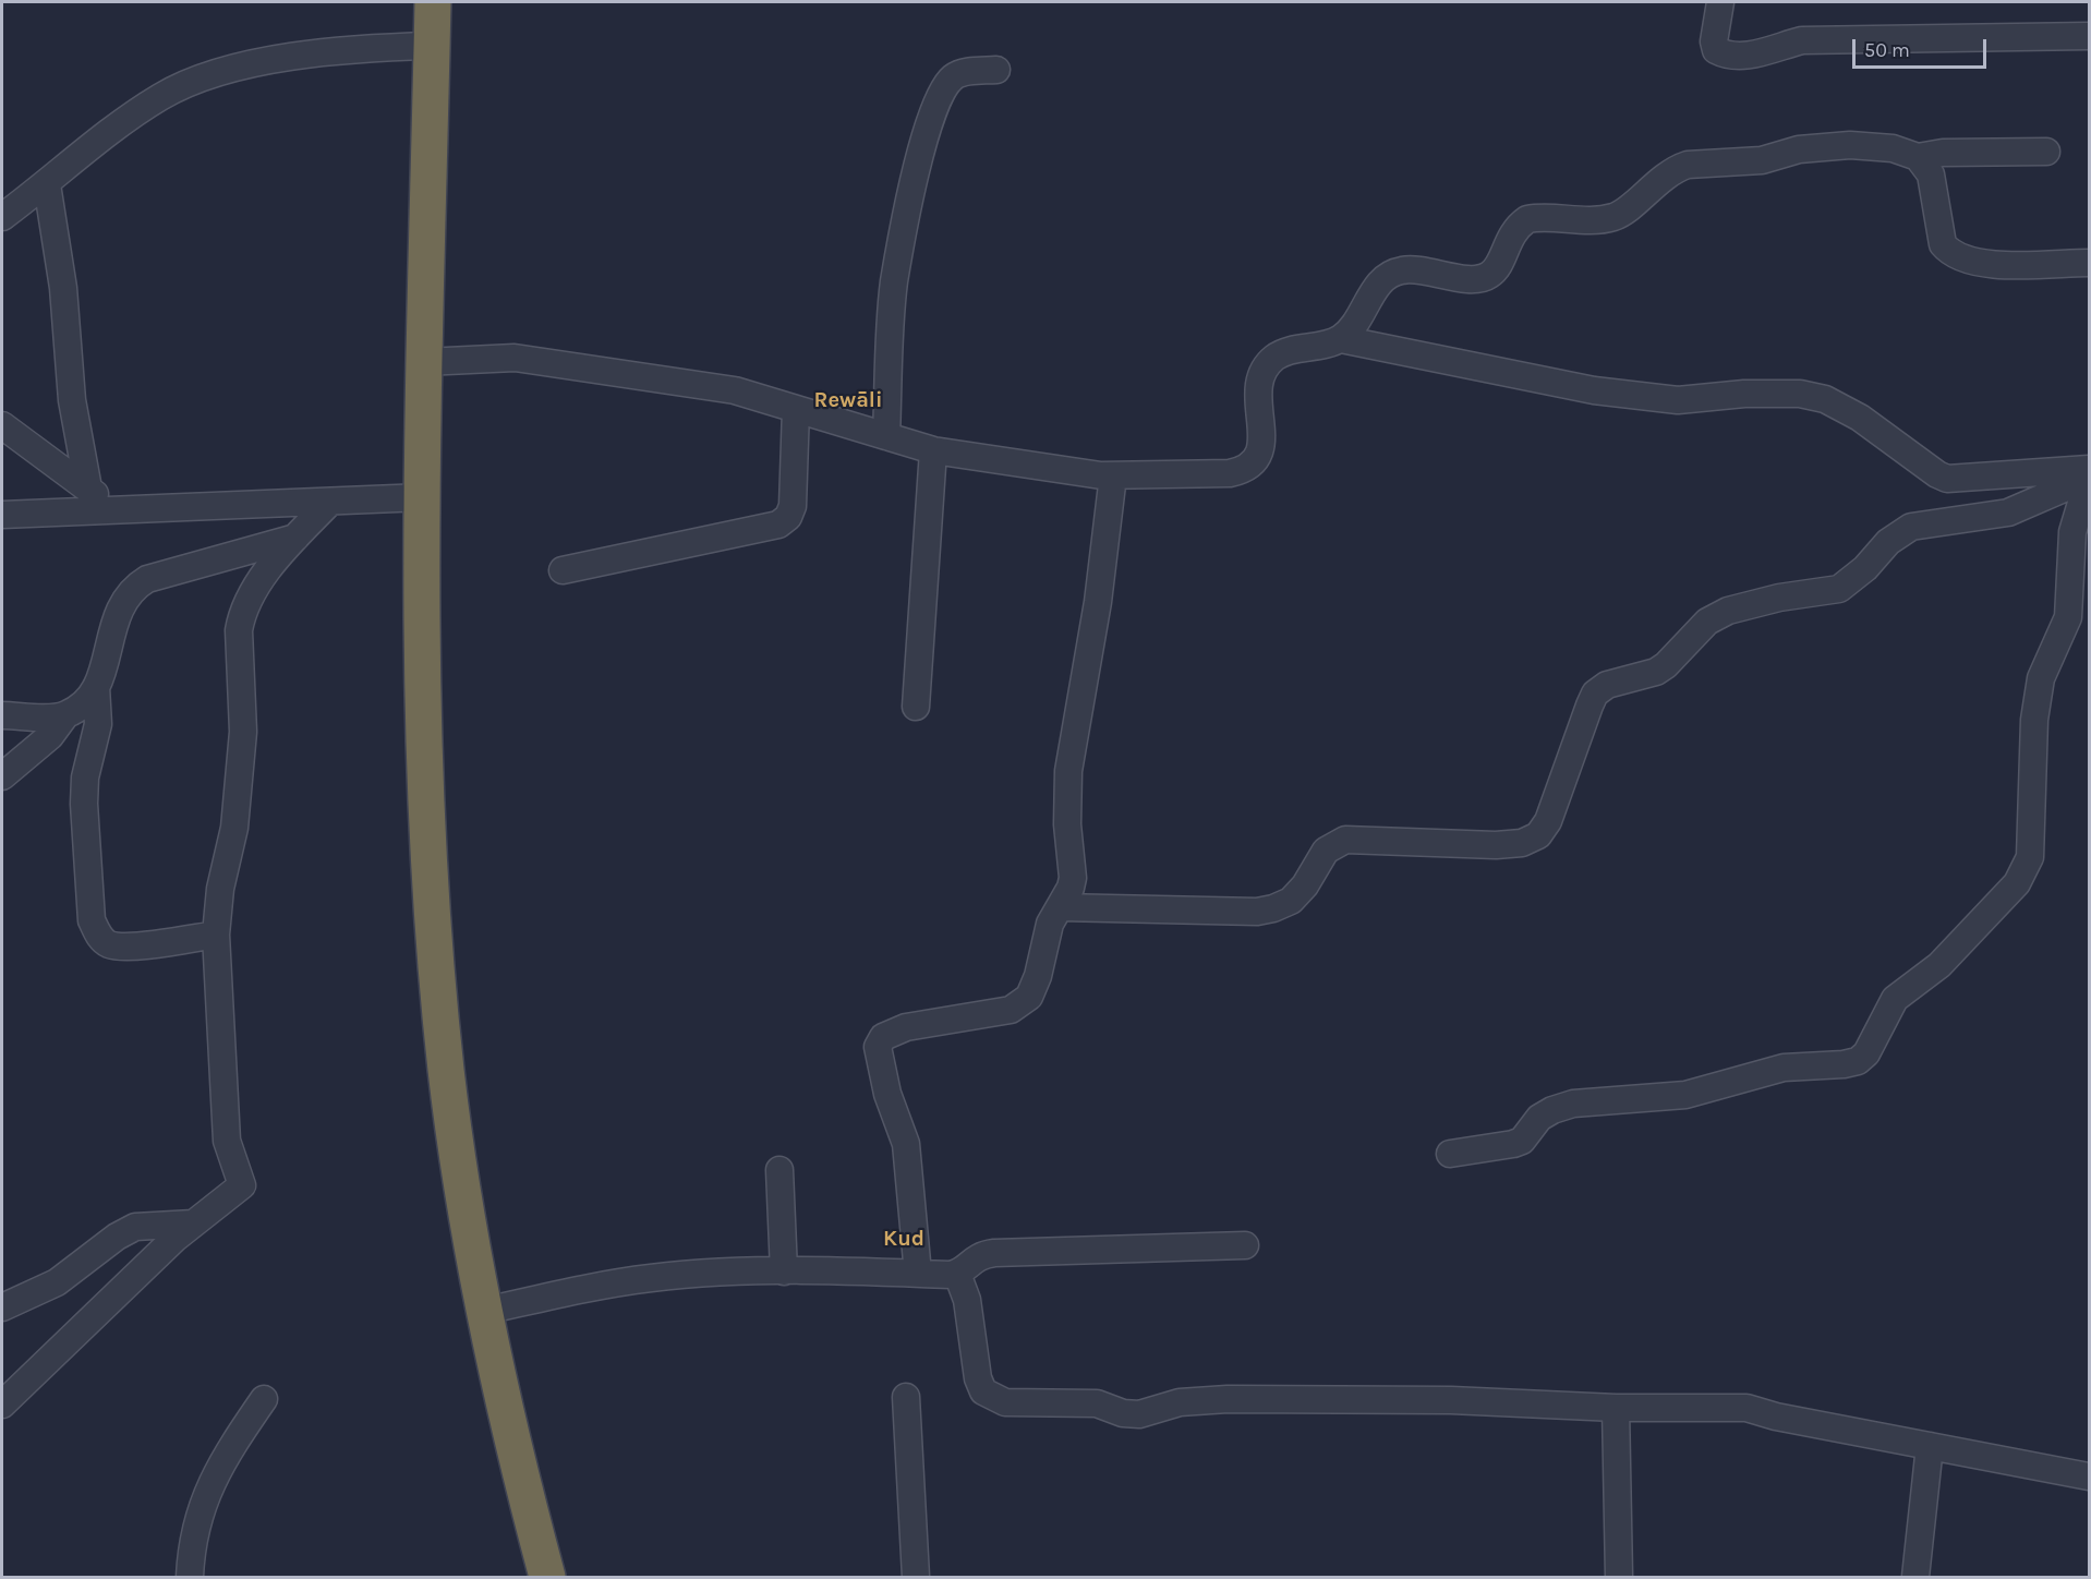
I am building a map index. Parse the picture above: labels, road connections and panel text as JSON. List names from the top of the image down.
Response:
{
  "districts": ["Rewāli", "Kud"],
  "scale_bar": "50 m"
}
